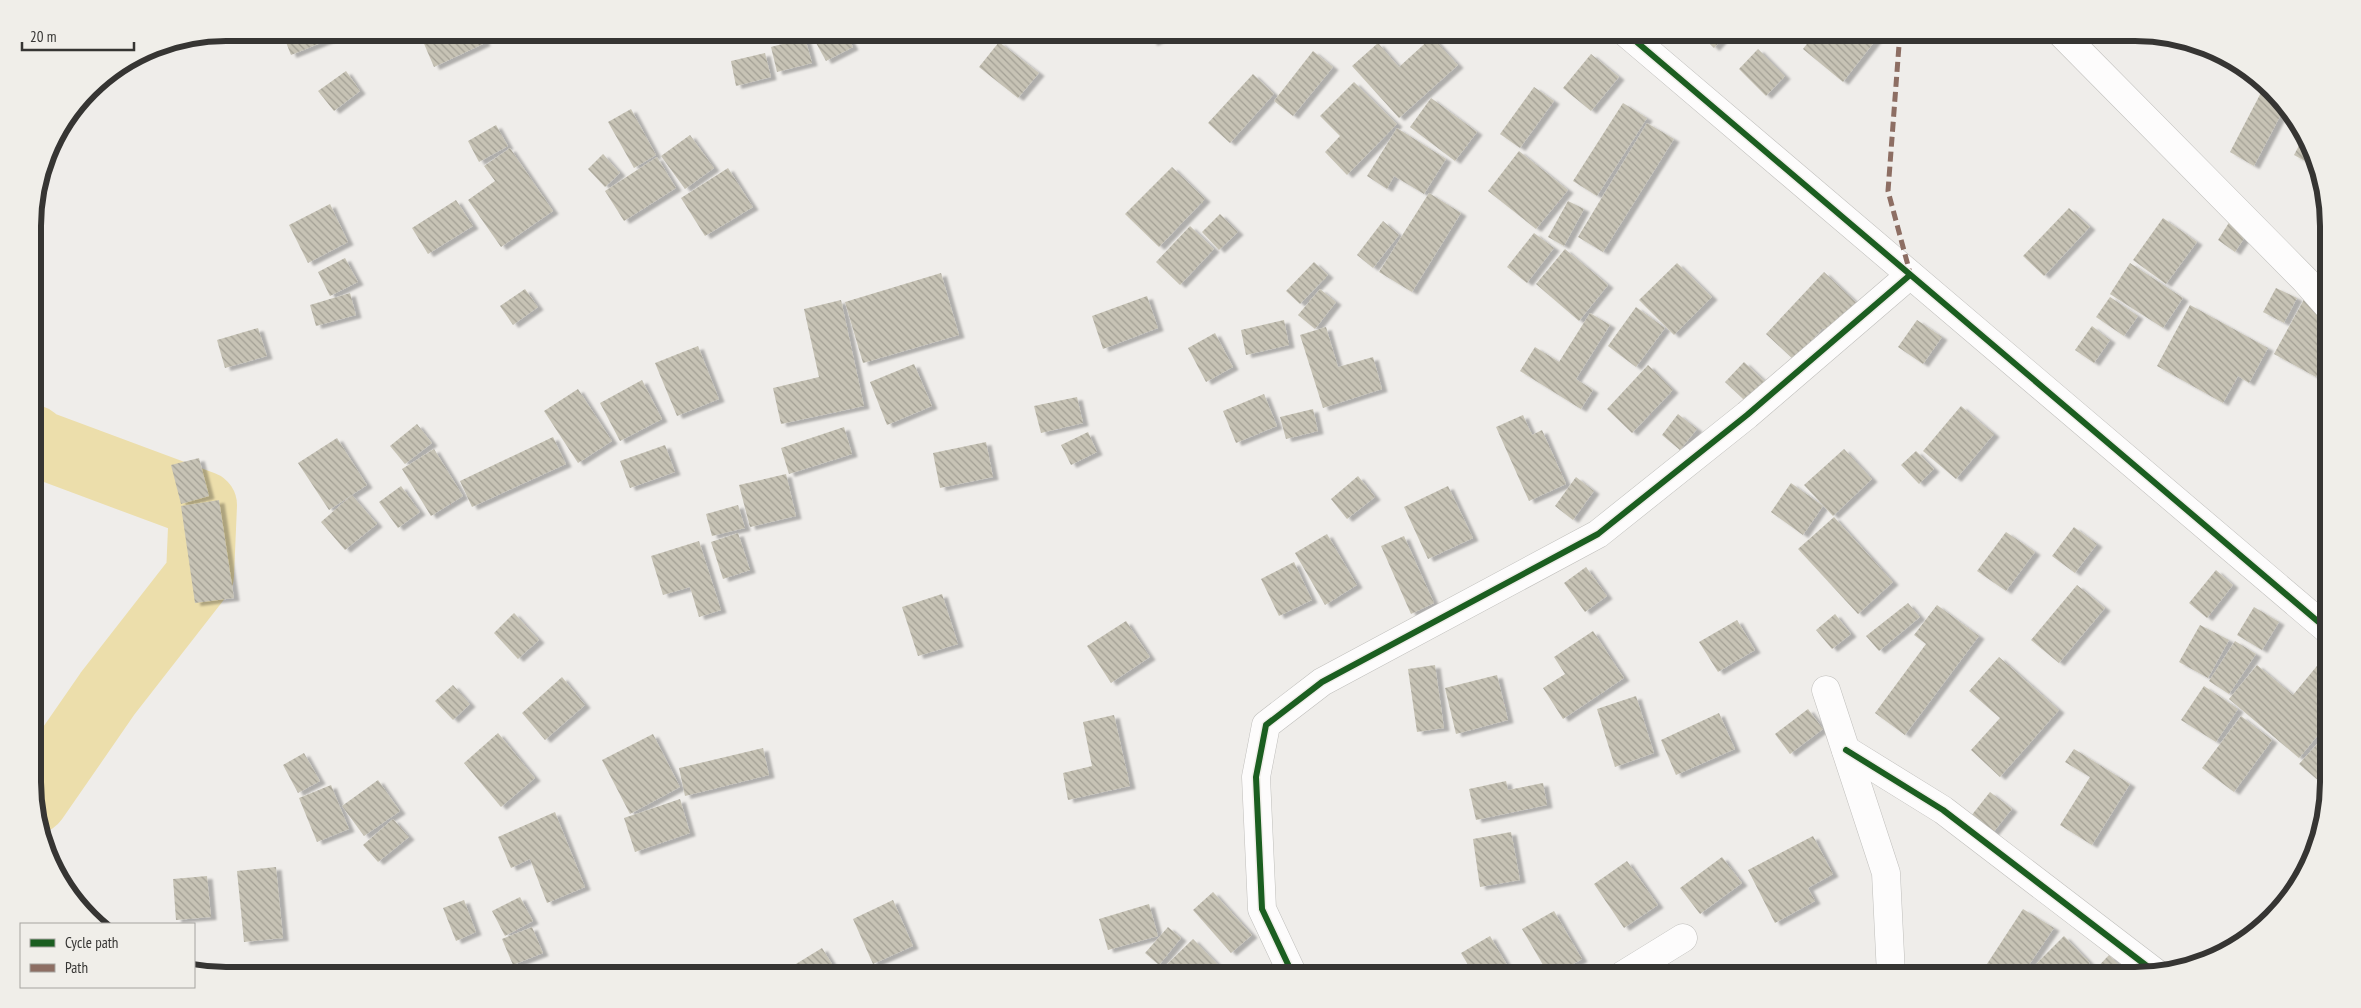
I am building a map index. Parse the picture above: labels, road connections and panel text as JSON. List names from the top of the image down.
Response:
{
  "legend": ["Cycle path", "Path"],
  "scale_bar": "20 m"
}
